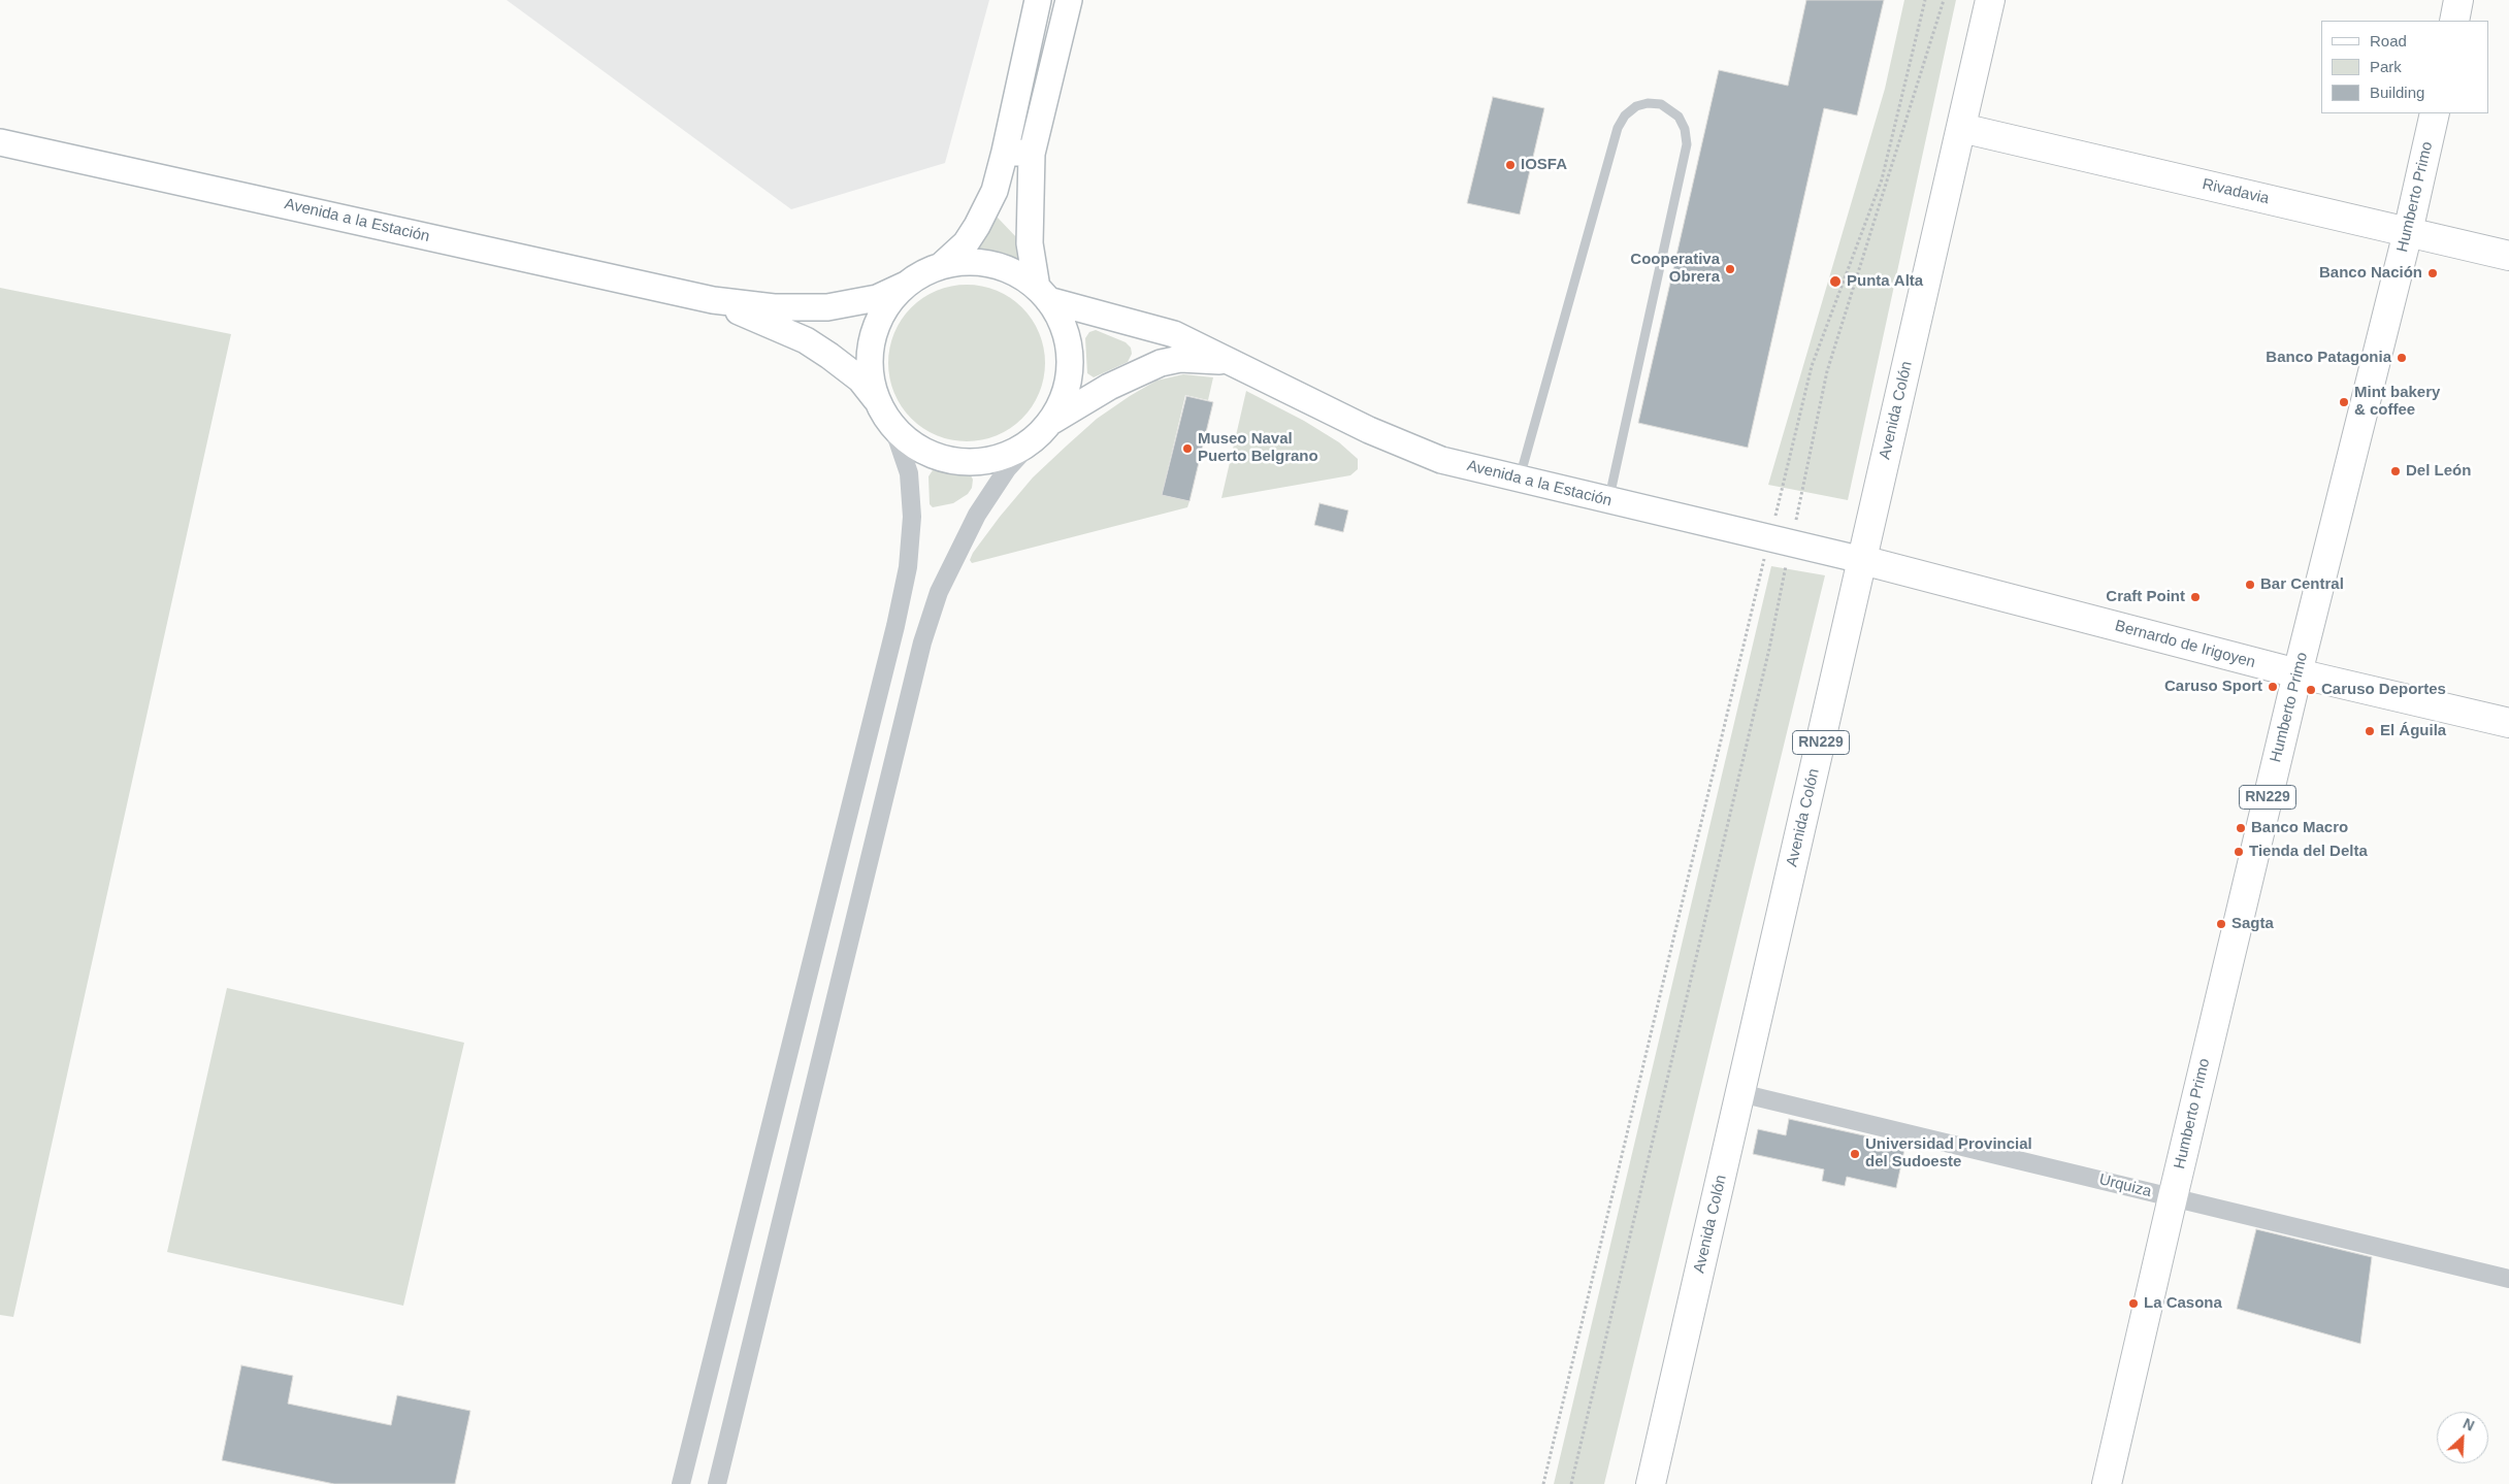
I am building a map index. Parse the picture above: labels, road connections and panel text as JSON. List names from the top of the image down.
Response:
{
  "streets": {
    "main road": [
      "Rivadavia",
      "Humberto Primo",
      "Avenida Colón",
      "Bernardo de Irigoyen",
      "RN229"
    ],
    "street": ["Avenida a la Estación", "Urquiza"]
  },
  "crossings": [
    ["Rivadavia", "Humberto Primo"],
    ["Rivadavia", "Avenida Colón"],
    ["Humberto Primo", "Bernardo de Irigoyen"],
    ["Humberto Primo", "Urquiza"],
    ["Avenida a la Estación", "Avenida Colón"],
    ["Avenida a la Estación", "Bernardo de Irigoyen"],
    ["Avenida Colón", "Bernardo de Irigoyen"],
    ["Avenida Colón", "Urquiza"]
  ],
  "places": [
    "IOSFA",
    "Cooperativa Obrera",
    "Banco Nación",
    "Punta Alta",
    "Banco Patagonia",
    "Mint bakery & coffee",
    "Museo Naval Puerto Belgrano",
    "Del León",
    "Bar Central",
    "Craft Point",
    "Caruso Sport",
    "Caruso Deportes",
    "El Águila",
    "Banco Macro",
    "Tienda del Delta",
    "Sagta",
    "Universidad Provincial del Sudoeste",
    "La Casona"
  ],
  "legend": ["Road", "Park", "Building"],
  "north": "top right"
}
